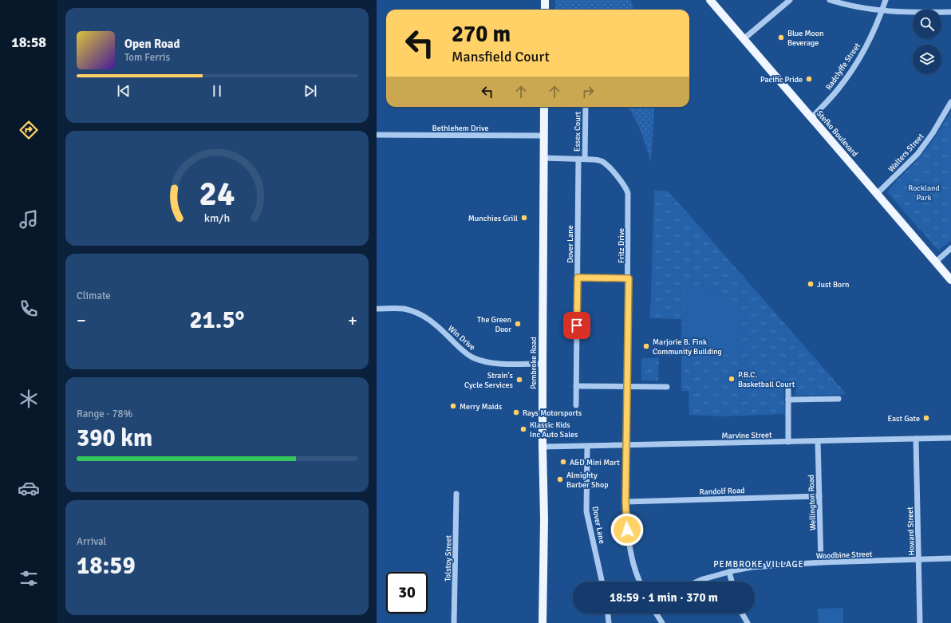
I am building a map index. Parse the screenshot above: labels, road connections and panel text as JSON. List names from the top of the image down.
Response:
{
  "streets": {
    "main road": ["Stefko Boulevard", "Pembroke Road"],
    "street": [
      "Radclyffe Street",
      "Bethlehem Drive",
      "Essex Court",
      "Walters Street",
      "Dover Lane",
      "Fritz Drive",
      "Win Drive",
      "Marvine Street",
      "Randolf Road",
      "Wellington Road",
      "Howard Street",
      "Woodbine Street",
      "Tolstoy Street"
    ]
  },
  "crossings": [
    ["Radclyffe Street", "Stefko Boulevard"],
    ["Bethlehem Drive", "Pembroke Road"],
    ["Essex Court", "Fritz Drive"],
    ["Stefko Boulevard", "Walters Street"],
    ["Dover Lane", "Fritz Drive"],
    ["Dover Lane", "Marvine Street"],
    ["Fritz Drive", "Pembroke Road"],
    ["Fritz Drive", "Marvine Street"],
    ["Fritz Drive", "Randolf Road"],
    ["Win Drive", "Pembroke Road"],
    ["Pembroke Road", "Marvine Street"],
    ["Marvine Street", "Wellington Road"],
    ["Marvine Street", "Howard Street"],
    ["Randolf Road", "Wellington Road"],
    ["Wellington Road", "Woodbine Street"],
    ["Howard Street", "Woodbine Street"]
  ],
  "districts": ["PEMBROKE VILLAGE"],
  "parks": ["Rockland Park"],
  "places": [
    "Blue Moon Beverage",
    "Pacific Pride",
    "Munchies Grill",
    "Just Born",
    "The Green Door",
    "Marjorie B. Fink Community Building",
    "P.B.C. Basketball Court",
    "Strain's Cycle Services",
    "Merry Maids",
    "Rays Motorsports",
    "East Gate",
    "Klassic Kids Inc Auto Sales",
    "A&D Mini Mart",
    "Almighty Barber Shop"
  ],
  "page": {
    "tabs": "18:58",
    "turn": ["270 m", "Mansfield Court"],
    "song": ["Open Road", "Tom Ferris"],
    "tile": [
      "Climate",
      ["Range · 78%", "390 km"],
      ["Arrival", "18:59"]
    ],
    "heat": ["−", "21.5°", "+"],
    "limit": "30",
    "trip": "18:59 · 1 min · 370 m",
    "gauge": ["24", "km/h"]
  }
}
